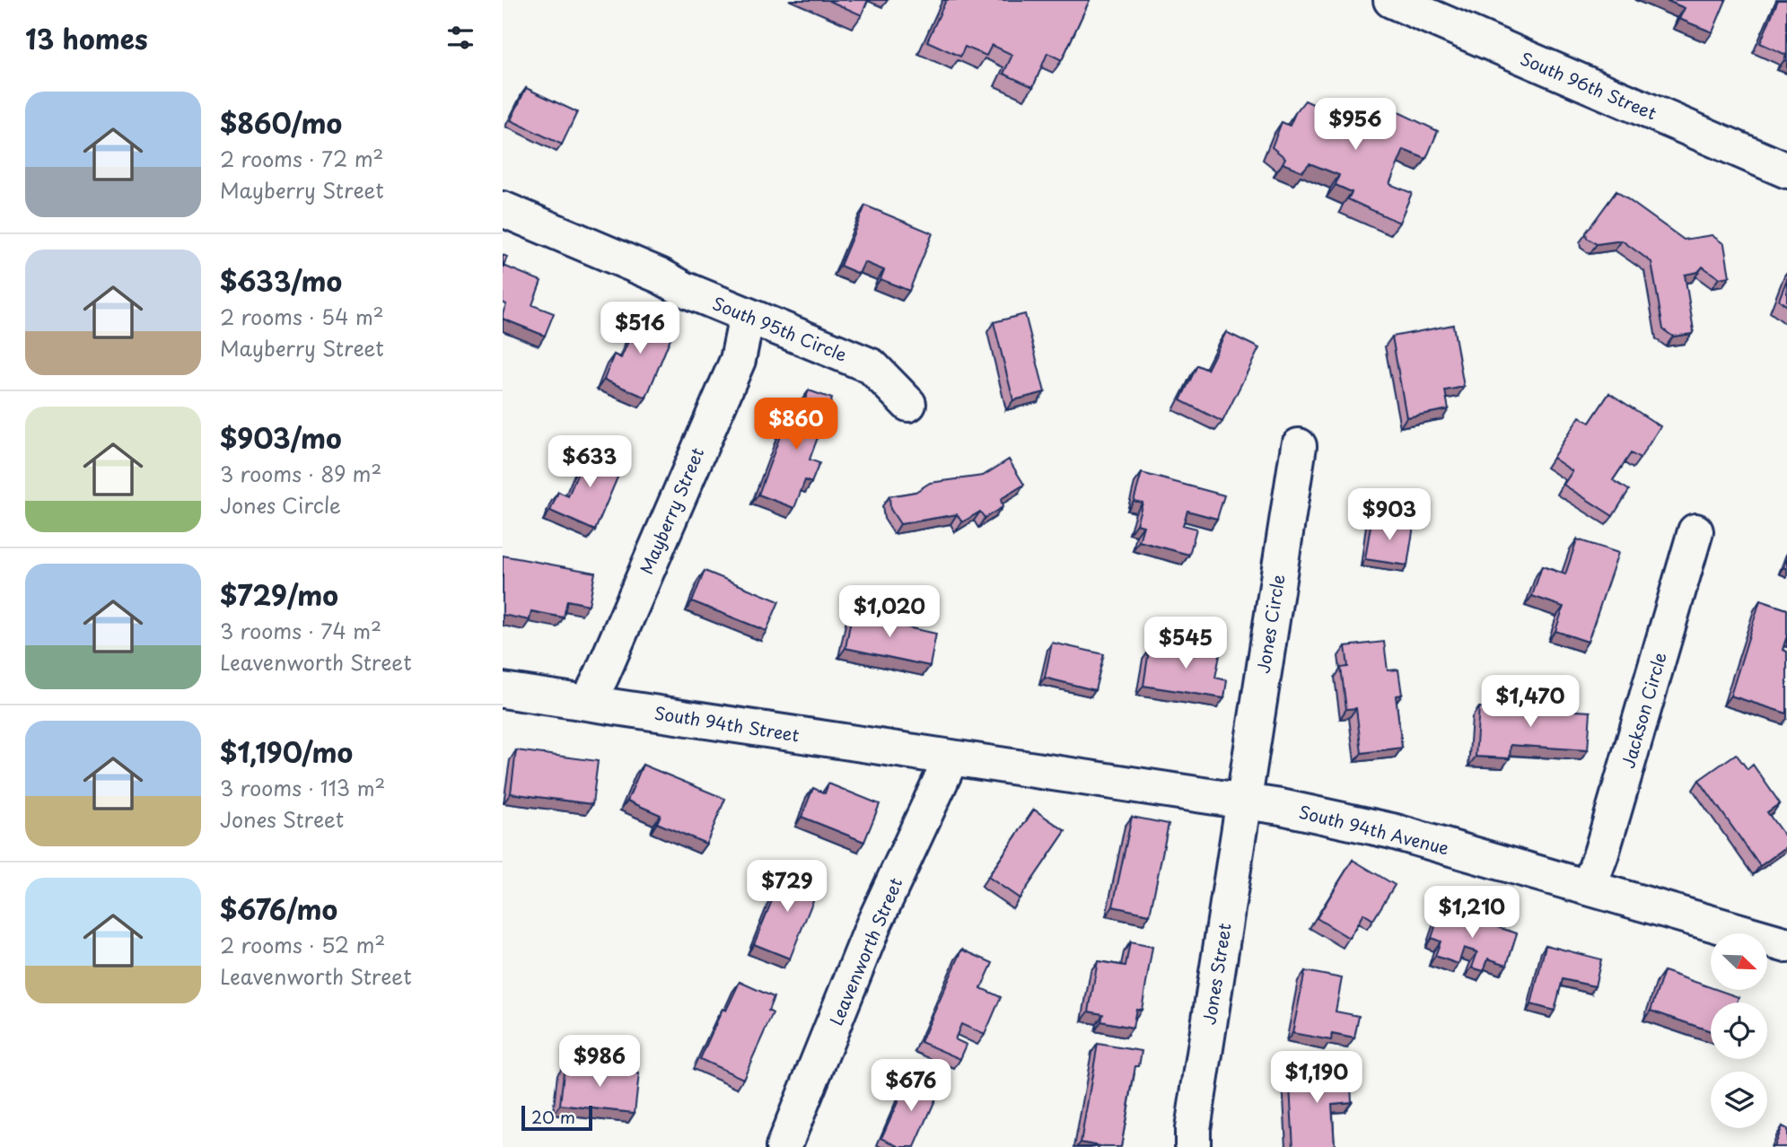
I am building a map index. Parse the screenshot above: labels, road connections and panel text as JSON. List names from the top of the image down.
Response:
{
  "streets": {
    "street": [
      "South 96th Street",
      "South 95th Circle",
      "Mayberry Street",
      "Jones Circle",
      "Jackson Circle",
      "South 94th Street",
      "South 94th Avenue",
      "Leavenworth Street",
      "Jones Street"
    ]
  },
  "crossings": [
    ["South 95th Circle", "Mayberry Street"],
    ["Mayberry Street", "South 94th Street"],
    ["Jones Circle", "South 94th Avenue"],
    ["Jones Circle", "Jones Street"],
    ["Jackson Circle", "South 94th Avenue"],
    ["South 94th Street", "South 94th Avenue"],
    ["South 94th Street", "Leavenworth Street"],
    ["South 94th Avenue", "Leavenworth Street"],
    ["South 94th Avenue", "Jones Street"]
  ],
  "scale_bar": "20 m",
  "north": "bottom right",
  "page": {
    "heading": "13 homes",
    "list": [
      {
        "name": "$860/mo",
        "note": "2 rooms · 72 m² · Mayberry Street"
      },
      {
        "name": "$633/mo",
        "note": "2 rooms · 54 m² · Mayberry Street"
      },
      {
        "name": "$903/mo",
        "note": "3 rooms · 89 m² · Jones Circle"
      },
      {
        "name": "$729/mo",
        "note": "3 rooms · 74 m² · Leavenworth Street"
      },
      {
        "name": "$1,190/mo",
        "note": "3 rooms · 113 m² · Jones Street"
      },
      {
        "name": "$676/mo",
        "note": "2 rooms · 52 m² · Leavenworth Street"
      }
    ],
    "price": [
      "$956",
      "$516",
      "$860",
      "$633",
      "$903",
      "$1,020",
      "$545",
      "$1,470",
      "$729",
      "$1,210",
      "$986",
      "$1,190",
      "$676"
    ],
    "scale": "20 m"
  }
}
